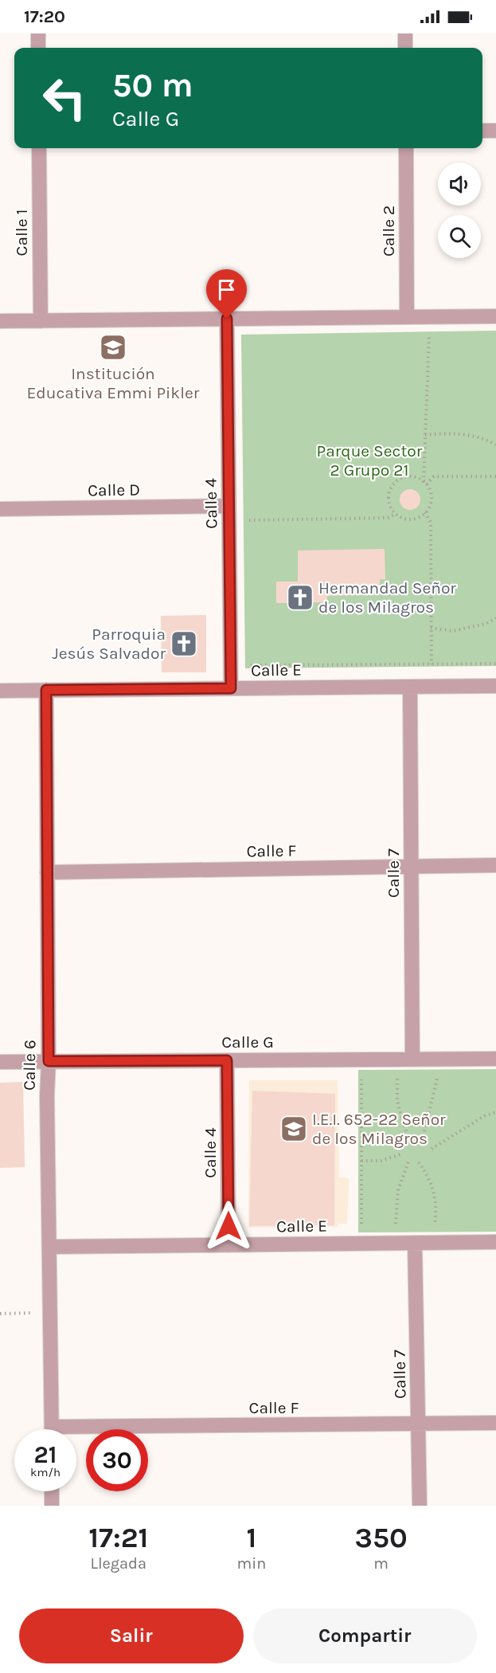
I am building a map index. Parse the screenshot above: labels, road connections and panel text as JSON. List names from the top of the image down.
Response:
{
  "streets": {
    "street": [
      "Calle 2",
      "Calle 1",
      "Calle D",
      "Calle 4",
      "Calle E",
      "Calle F",
      "Calle 7",
      "Calle G",
      "Calle 6"
    ]
  },
  "crossings": [
    ["Calle D", "Calle 4"],
    ["Calle 4", "Calle E"],
    ["Calle 4", "Calle G"],
    ["Calle E", "Calle 7"],
    ["Calle E", "Calle 6"],
    ["Calle F", "Calle 7"],
    ["Calle F", "Calle 6"],
    ["Calle 7", "Calle G"],
    ["Calle G", "Calle 6"]
  ],
  "parks": ["Parque Sector 2 Grupo 21"],
  "places": {
    "school or university": ["Institución Educativa Emmi Pikler", "I.E.I. 652-22 Señor de los Milagros"],
    "church": ["Hermandad Señor de los Milagros", "Parroquia Jesús Salvador"]
  },
  "page": {
    "status": "17:20",
    "turn": ["50 m", "Calle G"],
    "speed": "21 km/h",
    "limit": "30",
    "eta": [
      "17:21",
      "Llegada",
      "1",
      "min",
      "350",
      "m"
    ],
    "buttons": ["Salir", "Compartir"]
  }
}
